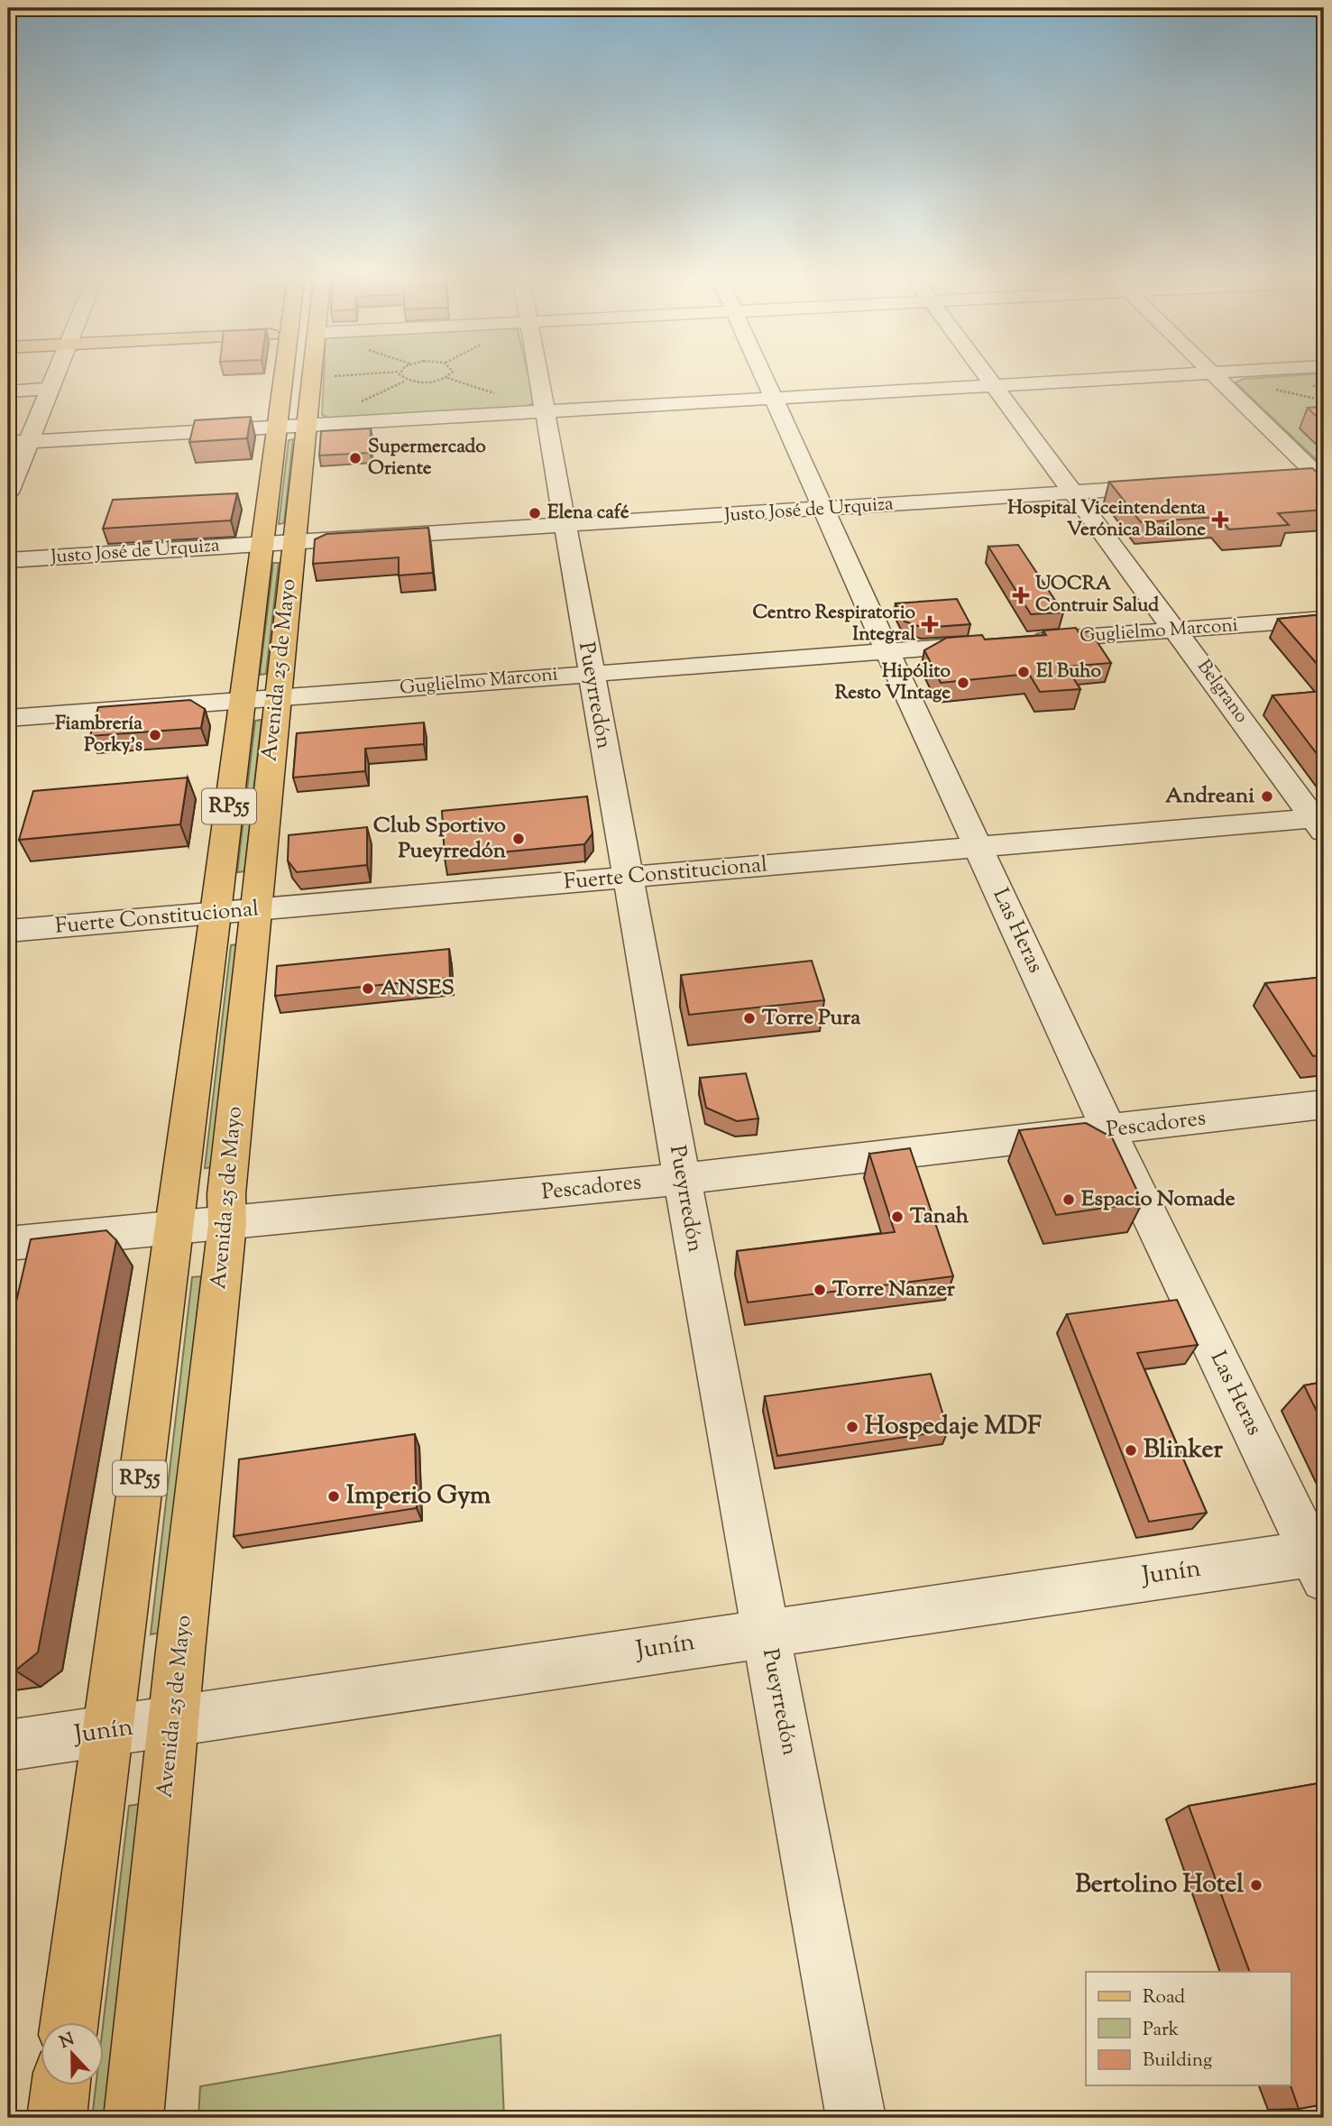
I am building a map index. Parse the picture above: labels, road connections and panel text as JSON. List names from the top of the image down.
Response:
{
  "streets": {
    "main road": ["Avenida 25 de Mayo", "RP55"],
    "street": [
      "Justo José de Urquiza",
      "Guglielmo Marconi",
      "Belgrano",
      "Pueyrredón",
      "Fuerte Constitucional",
      "Las Heras",
      "Pescadores",
      "Junín"
    ]
  },
  "crossings": [
    ["Justo José de Urquiza", "Avenida 25 de Mayo"],
    ["Justo José de Urquiza", "Belgrano"],
    ["Justo José de Urquiza", "Pueyrredón"],
    ["Justo José de Urquiza", "Las Heras"],
    ["Guglielmo Marconi", "Avenida 25 de Mayo"],
    ["Guglielmo Marconi", "Belgrano"],
    ["Guglielmo Marconi", "Pueyrredón"],
    ["Guglielmo Marconi", "Las Heras"],
    ["Avenida 25 de Mayo", "Fuerte Constitucional"],
    ["Avenida 25 de Mayo", "Pescadores"],
    ["Avenida 25 de Mayo", "Junín"],
    ["Belgrano", "Fuerte Constitucional"],
    ["Pueyrredón", "Fuerte Constitucional"],
    ["Pueyrredón", "Pescadores"],
    ["Pueyrredón", "Junín"],
    ["Fuerte Constitucional", "Las Heras"],
    ["Las Heras", "Pescadores"],
    ["Las Heras", "Junín"]
  ],
  "places": {
    "other": [
      "Supermercado Oriente",
      "Elena café",
      "El Buho",
      "Hipólito Resto VIntage",
      "Fiambrería Porky's",
      "Andreani",
      "Club Sportivo Pueyrredón",
      "ANSES",
      "Torre Pura",
      "Espacio Nomade",
      "Tanah",
      "Torre Nanzer",
      "Hospedaje MDF",
      "Blinker",
      "Imperio Gym",
      "Bertolino Hotel"
    ],
    "health": ["Hospital Viceintendenta Verónica Bailone", "UOCRA Contruir Salud", "Centro Respiratorio Integral"]
  },
  "legend": ["Road", "Park", "Building"],
  "north": "top"
}
